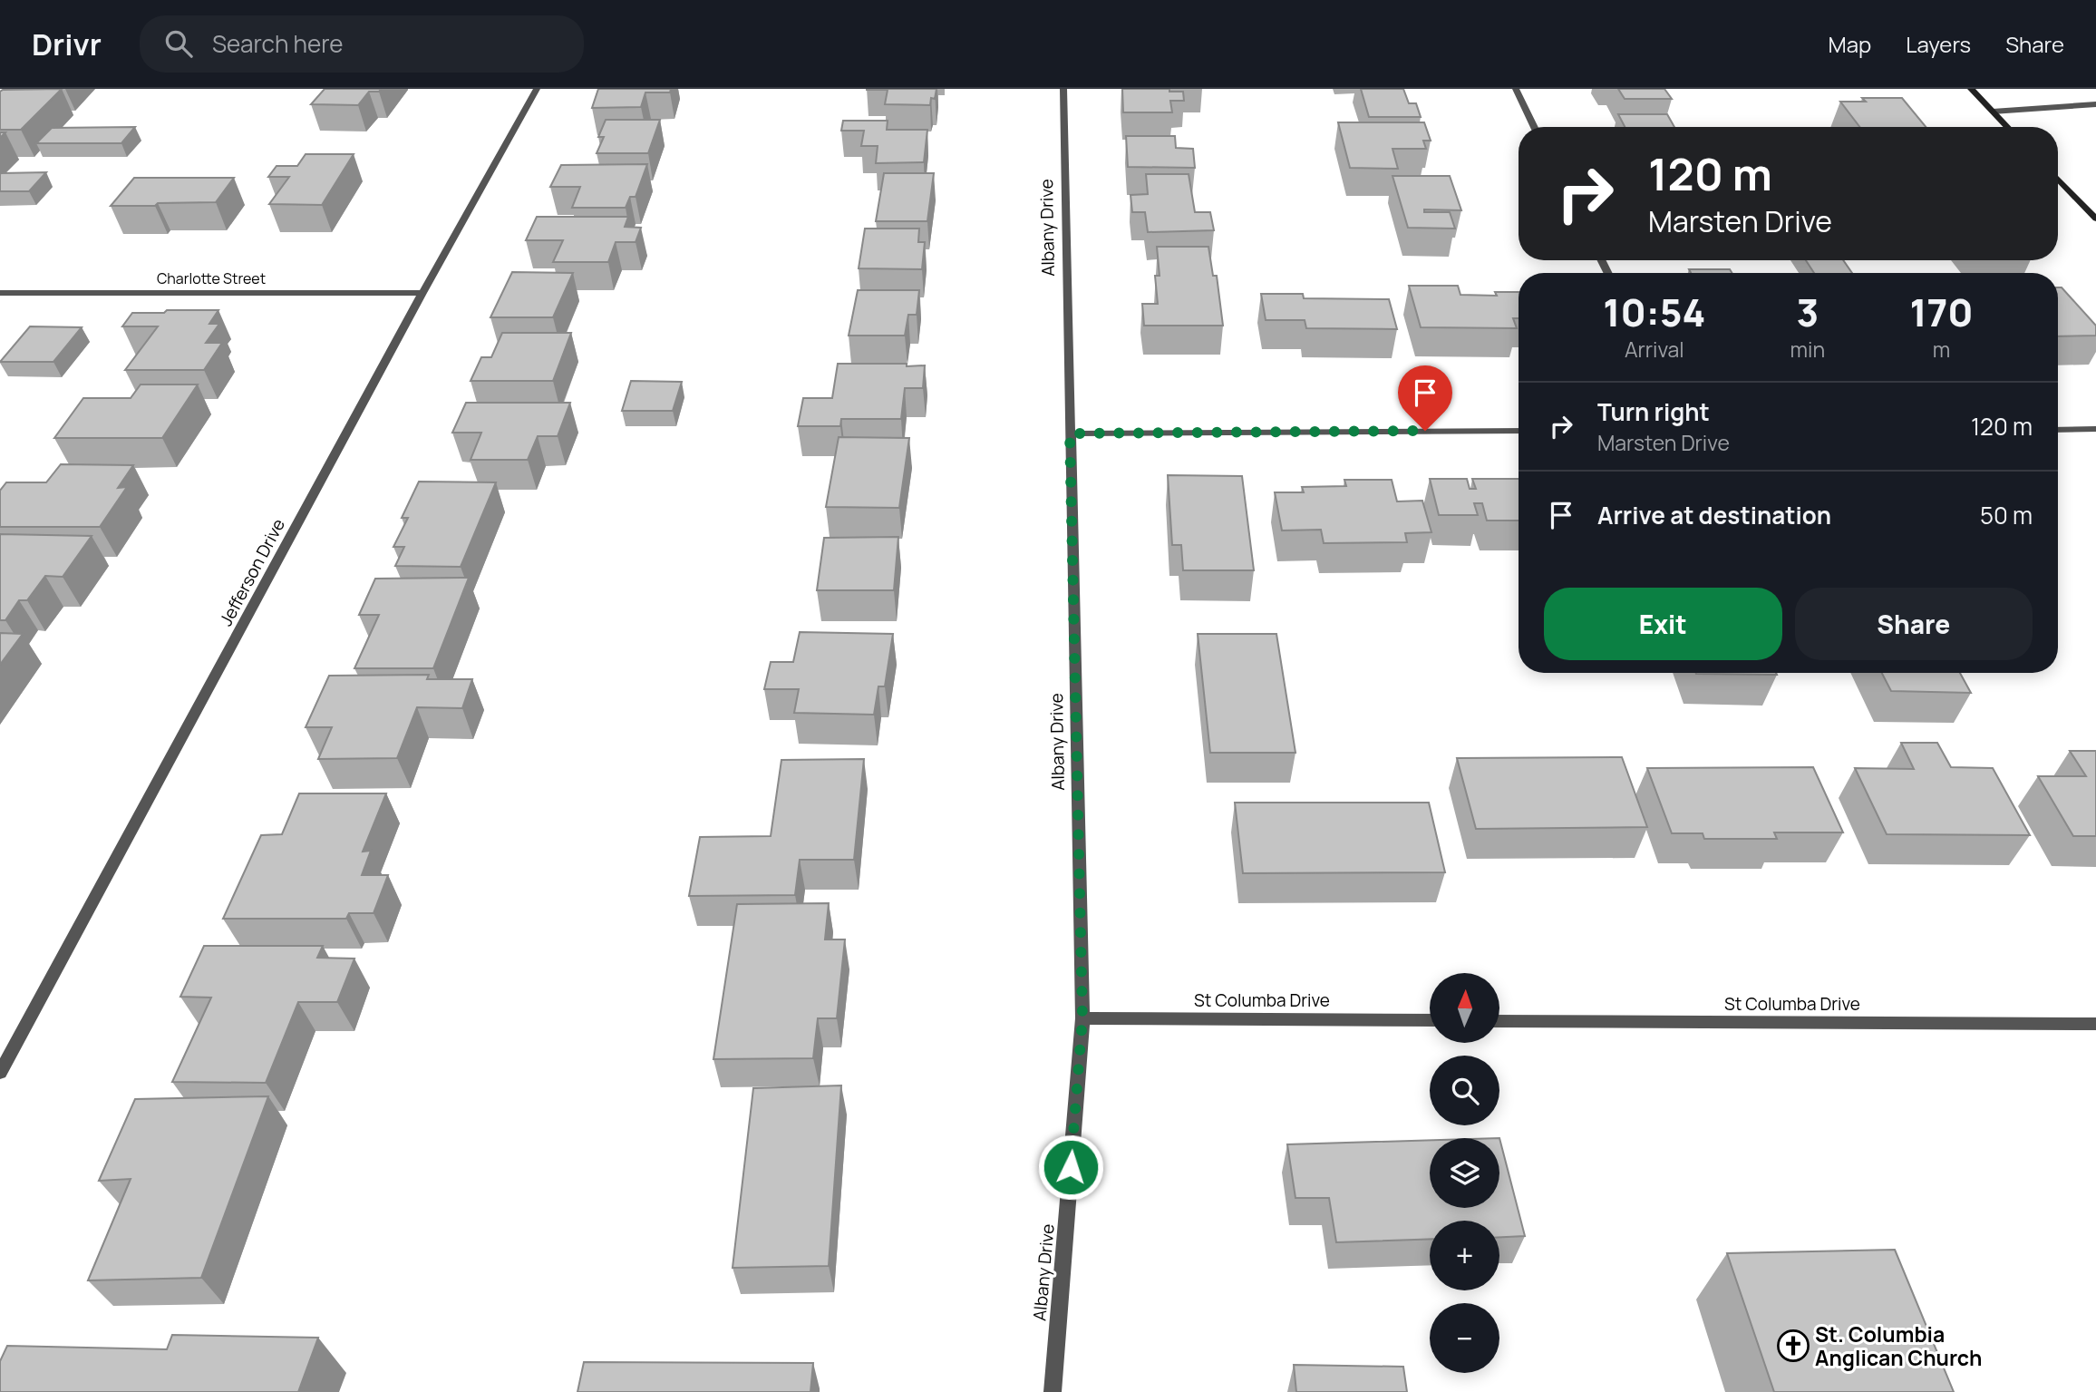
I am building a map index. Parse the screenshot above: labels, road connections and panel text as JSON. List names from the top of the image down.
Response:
{
  "streets": {
    "street": [
      "Albany Drive",
      "Charlotte Street",
      "Jefferson Drive",
      "St Columba Drive"
    ]
  },
  "crossings": [
    ["Albany Drive", "St Columba Drive"],
    ["Charlotte Street", "Jefferson Drive"]
  ],
  "places": {
    "church": ["St. Columbia Anglican Church"]
  },
  "north": "top",
  "page": {
    "header": "Drivr",
    "search": "Search here",
    "nav": ["Map", "Layers", "Share"],
    "turn": ["120 m", "Marsten Drive"],
    "eta": [
      "10:54",
      "Arrival",
      "3",
      "min",
      "170",
      "m"
    ],
    "list": [
      {
        "name": "Turn right",
        "note": "Marsten Drive",
        "value": "120 m"
      },
      {
        "name": "Arrive at destination",
        "value": "50 m"
      }
    ],
    "buttons": ["Exit", "Share"],
    "map_buttons": ["+", "−"]
  }
}
